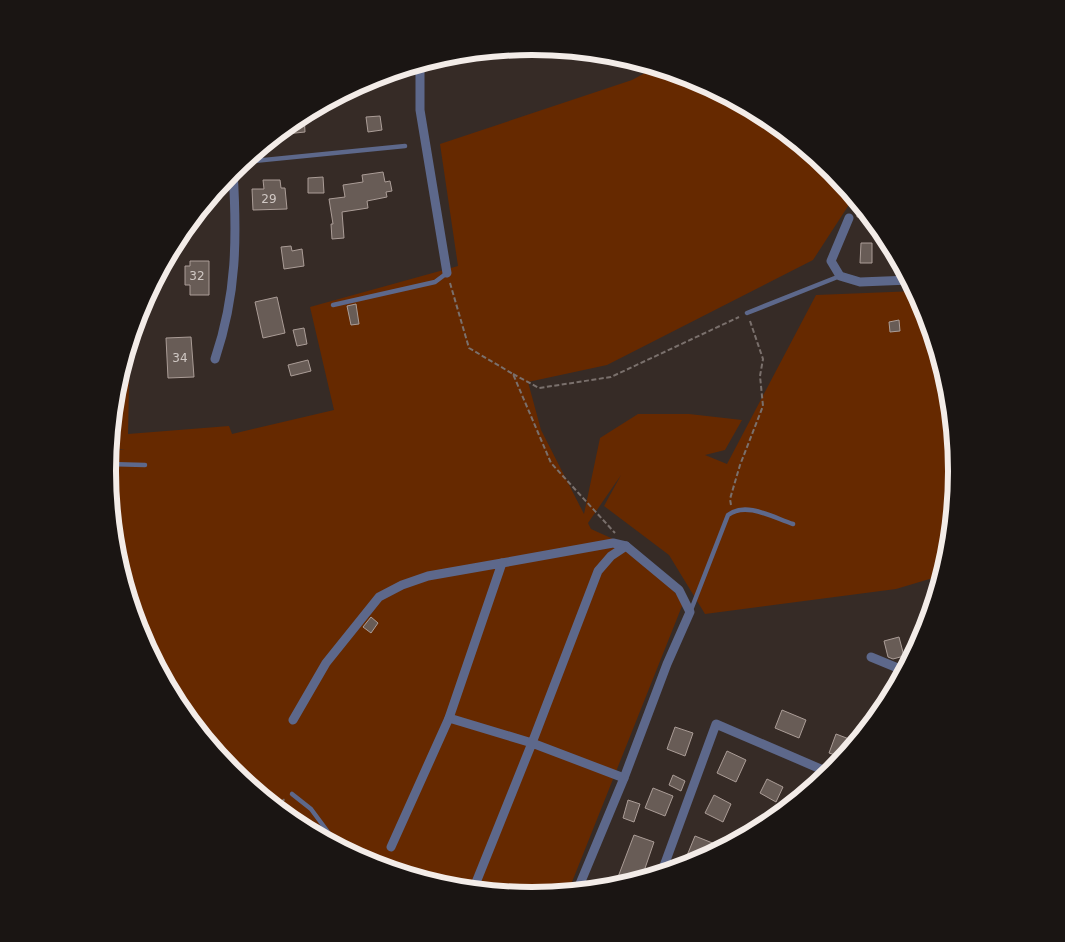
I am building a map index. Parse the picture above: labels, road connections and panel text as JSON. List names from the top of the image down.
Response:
{
  "house_numbers": ["29", "32", "34"]
}
